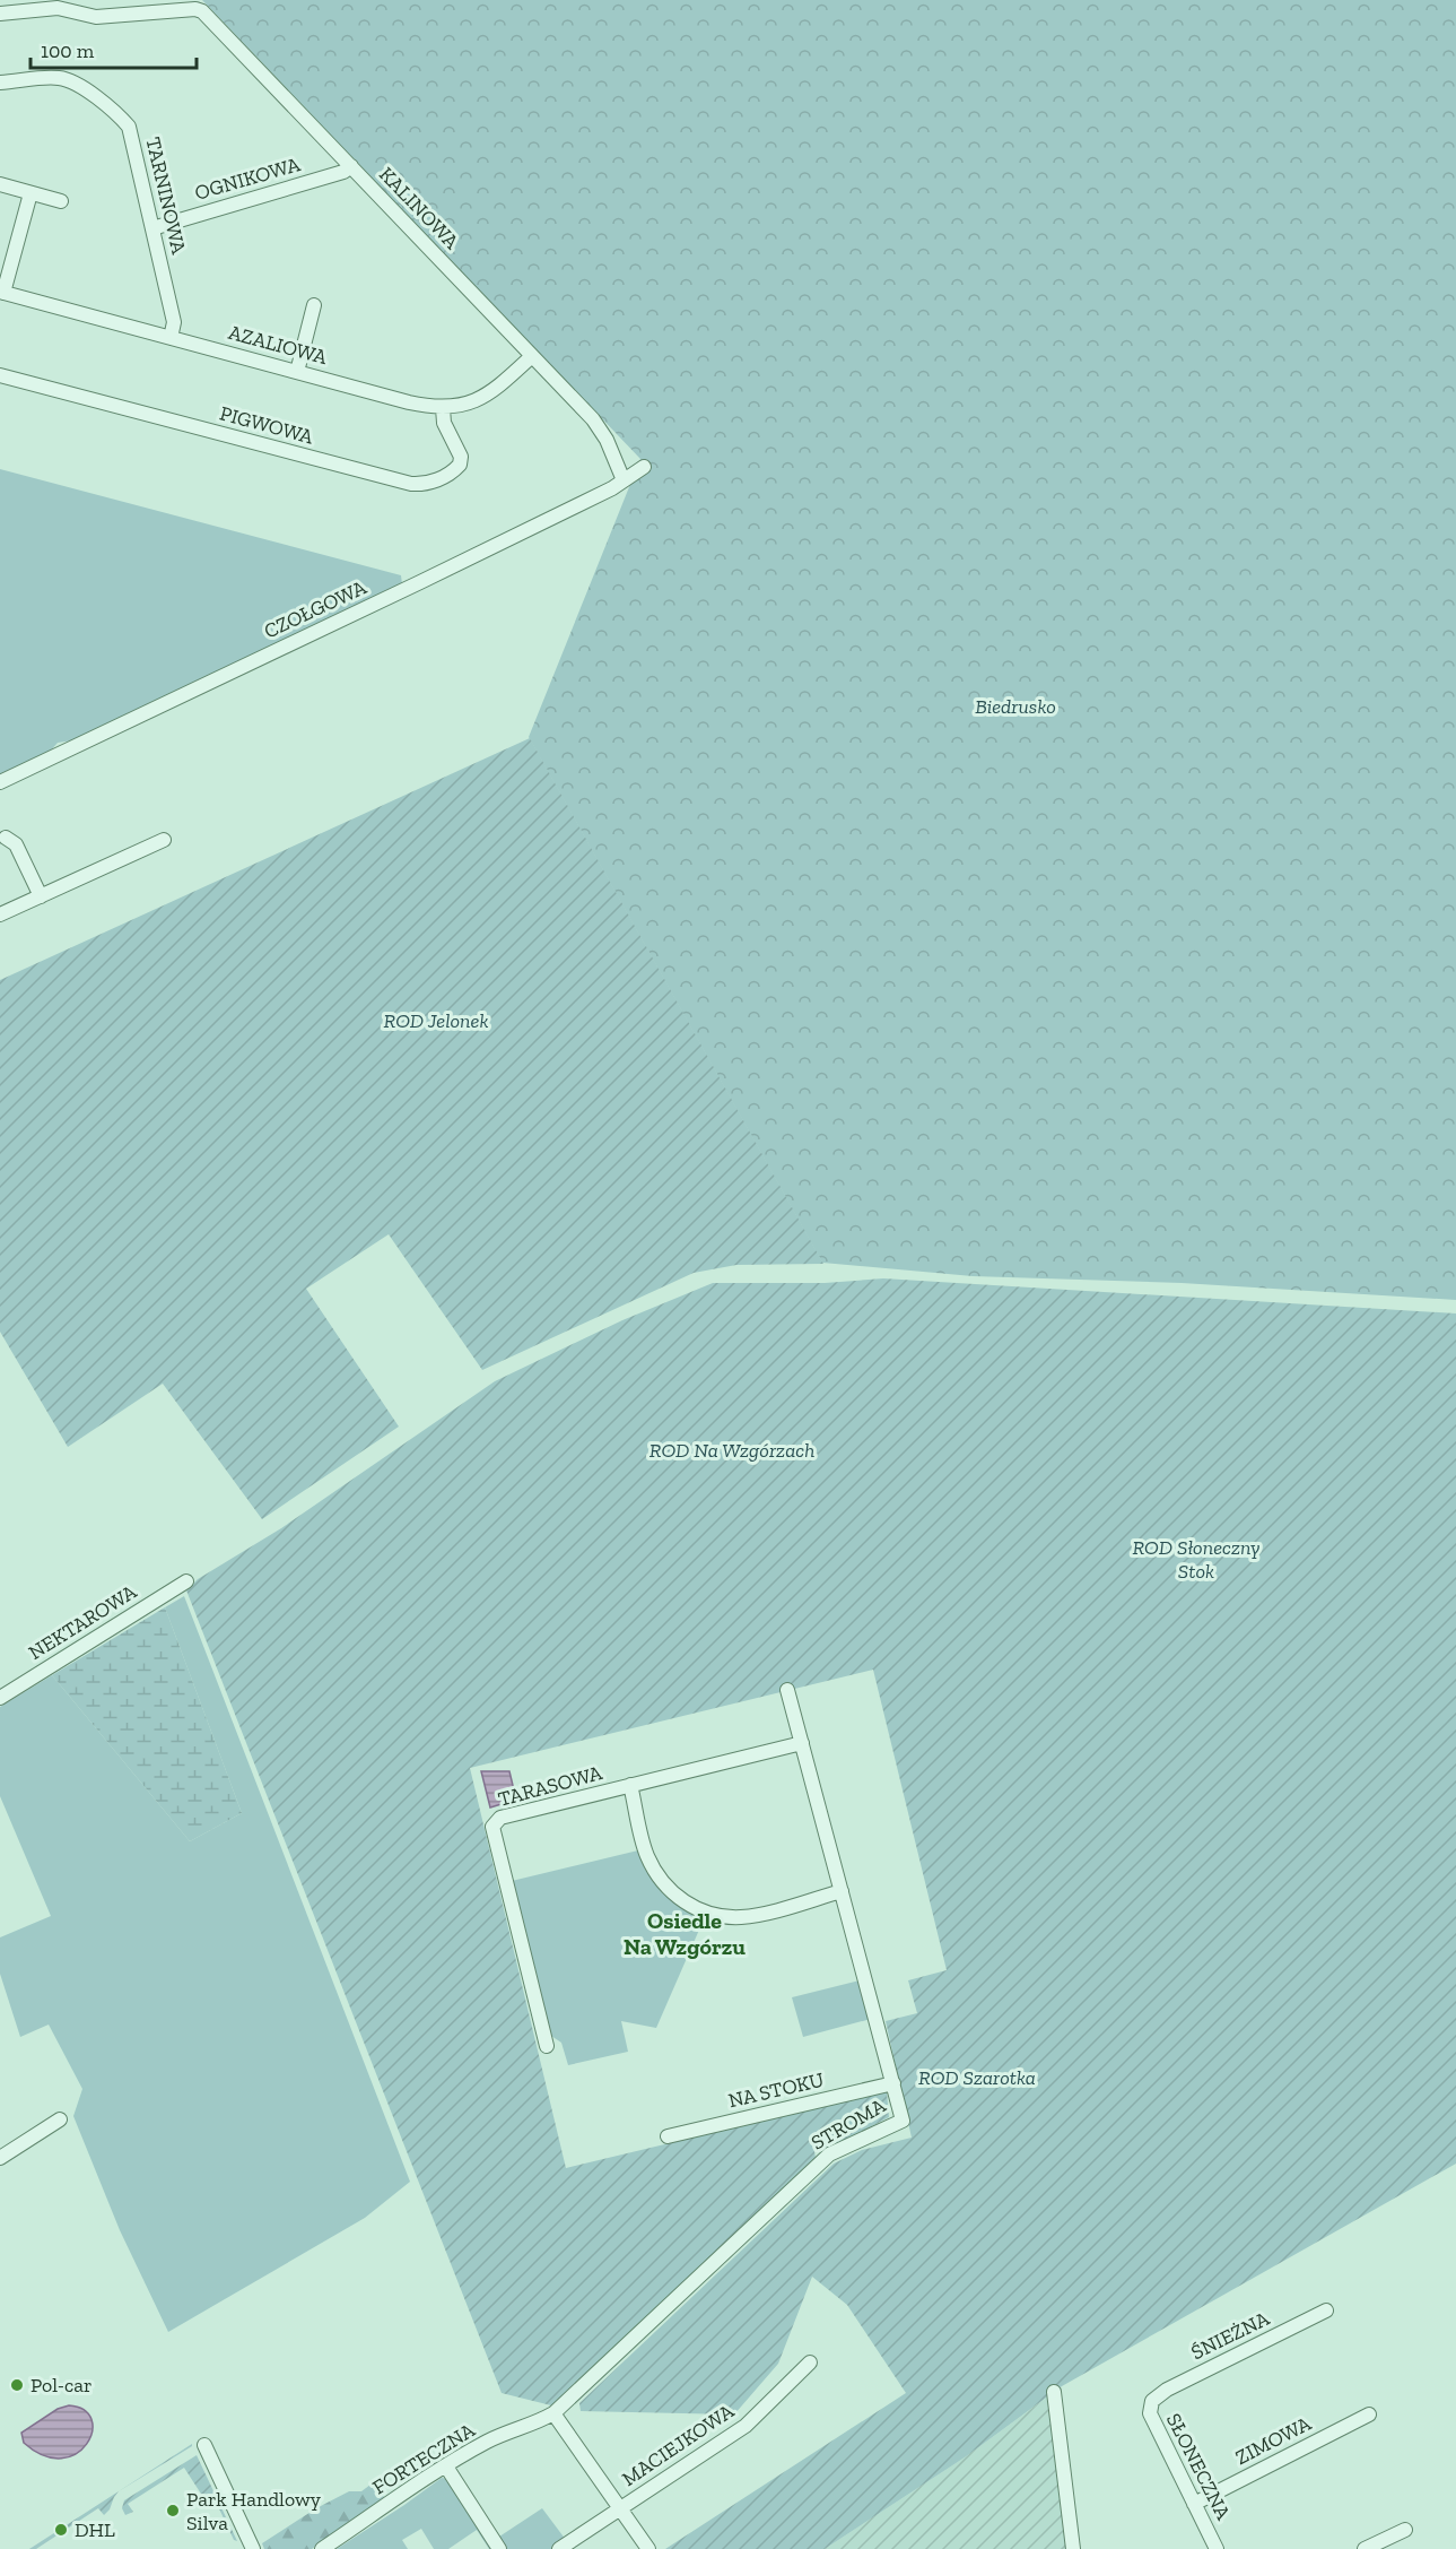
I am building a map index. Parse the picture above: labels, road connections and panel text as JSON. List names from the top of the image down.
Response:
{
  "streets": {
    "street": [
      "OGNIKOWA",
      "TARNINOWA",
      "KALINOWA",
      "AZALIOWA",
      "PIGWOWA",
      "CZOŁGOWA",
      "NEKTAROWA",
      "TARASOWA",
      "NA STOKU",
      "STROMA",
      "ŚNIEŻNA",
      "ZIMOWA",
      "MACIEJKOWA",
      "FORTECZNA",
      "SŁONECZNA"
    ]
  },
  "crossings": [
    ["OGNIKOWA", "TARNINOWA"],
    ["OGNIKOWA", "KALINOWA"],
    ["TARNINOWA", "AZALIOWA"],
    ["KALINOWA", "AZALIOWA"],
    ["KALINOWA", "CZOŁGOWA"],
    ["AZALIOWA", "PIGWOWA"],
    ["TARASOWA", "STROMA"],
    ["NA STOKU", "STROMA"],
    ["STROMA", "FORTECZNA"],
    ["ŚNIEŻNA", "SŁONECZNA"],
    ["ZIMOWA", "SŁONECZNA"]
  ],
  "districts": ["Osiedle Na Wzgórzu"],
  "parks": [
    "Biedrusko",
    "ROD Jelonek",
    "ROD Na Wzgórzach",
    "ROD Słoneczny Stok",
    "ROD Szarotka"
  ],
  "places": ["Pol-car", "Park Handlowy Silva", "DHL"],
  "scale_bar": "100 m"
}
